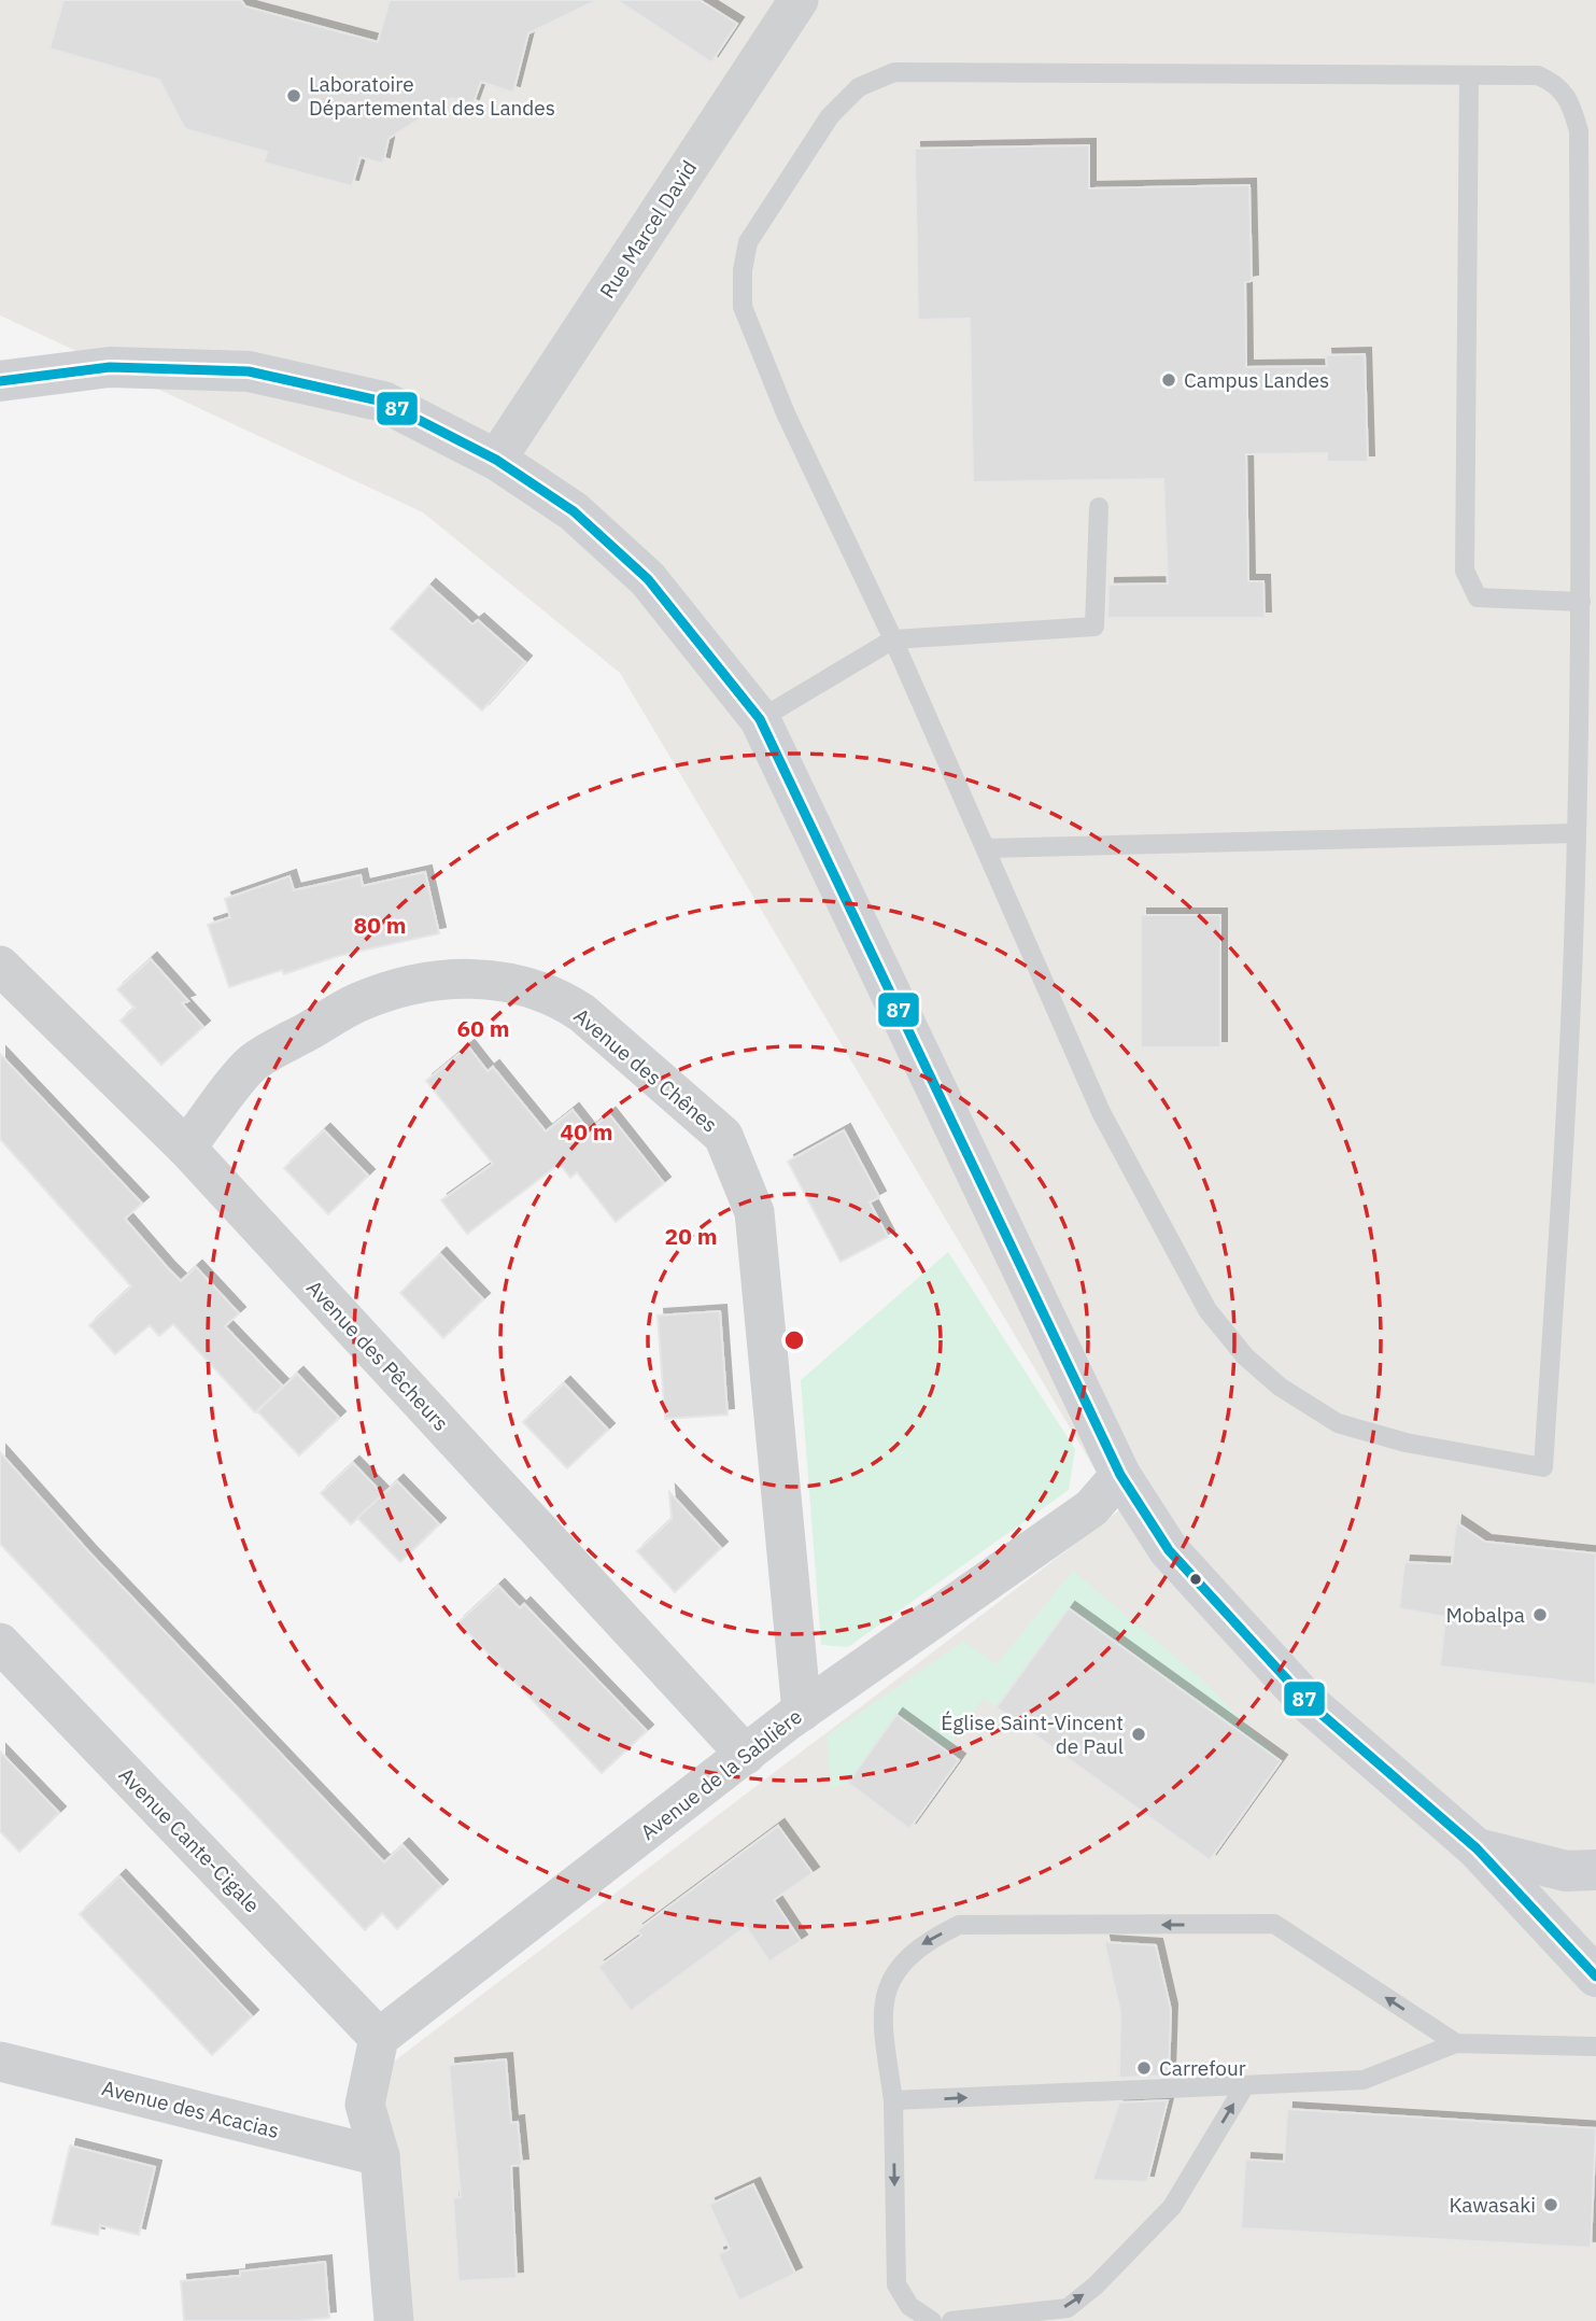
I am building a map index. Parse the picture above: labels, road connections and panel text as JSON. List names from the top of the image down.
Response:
{
  "streets": {
    "street": [
      "Rue Marcel David",
      "Avenue des Chênes",
      "Avenue des Pêcheurs",
      "Avenue de la Sablière",
      "Avenue Cante-Cigale",
      "Avenue des Acacias"
    ]
  },
  "crossings": [
    ["Avenue des Chênes", "Avenue des Pêcheurs"],
    ["Avenue des Chênes", "Avenue de la Sablière"],
    ["Avenue des Pêcheurs", "Avenue de la Sablière"],
    ["Avenue de la Sablière", "Avenue Cante-Cigale"]
  ],
  "places": [
    "Laboratoire Départemental des Landes",
    "Campus Landes",
    "Mobalpa",
    "Église Saint-Vincent de Paul",
    "Carrefour",
    "Kawasaki"
  ],
  "lines": ["transit line 87"],
  "rings": [
    "80 m",
    "60 m",
    "40 m",
    "20 m"
  ]
}
